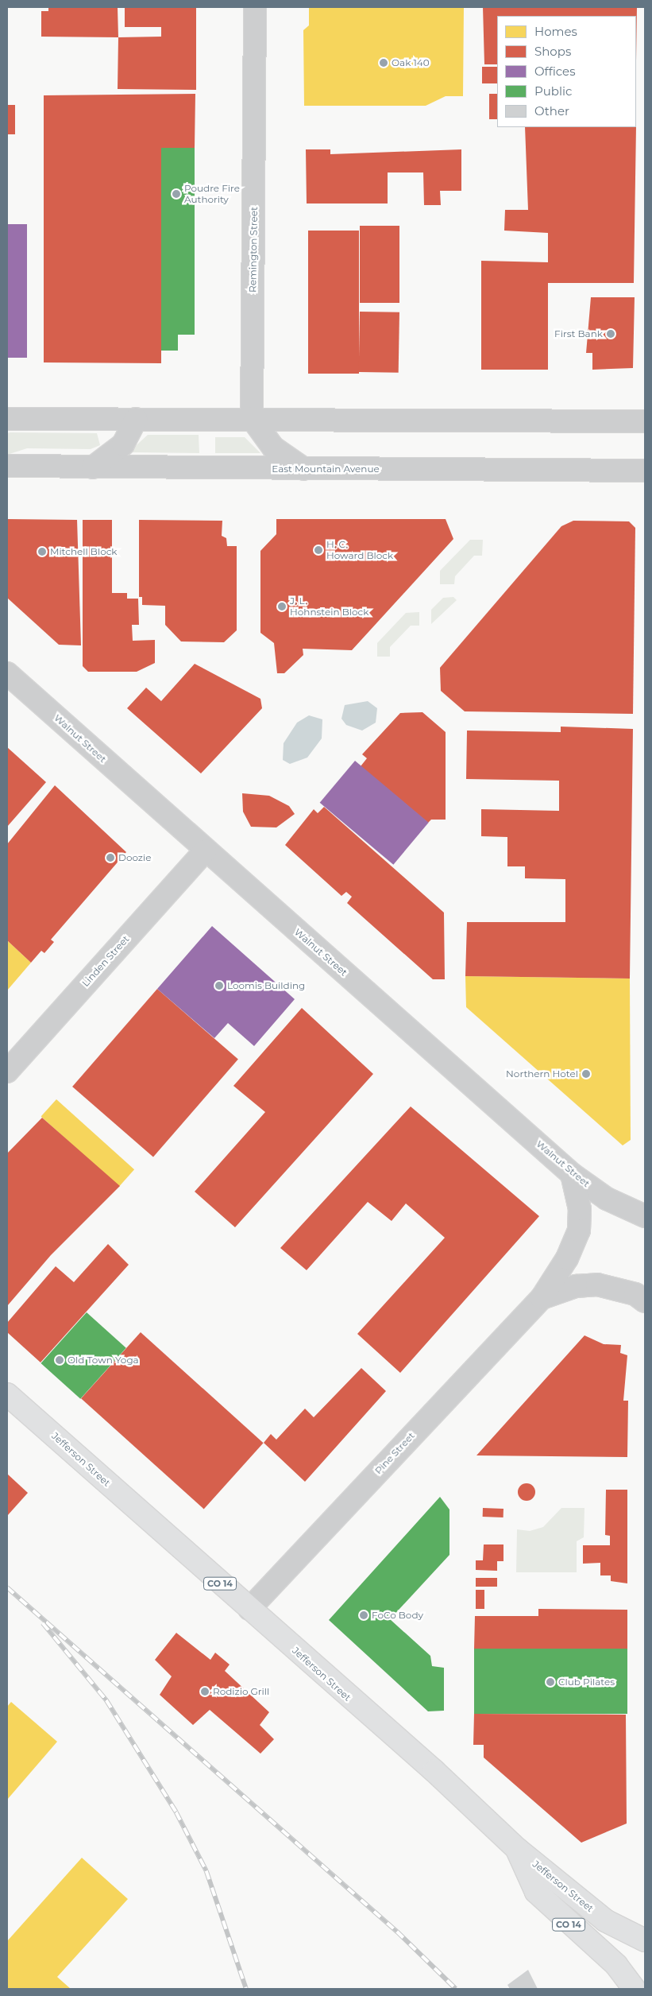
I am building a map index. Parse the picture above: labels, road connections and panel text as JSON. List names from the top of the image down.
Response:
{
  "streets": {
    "highway": ["Jefferson Street", "CO 14"],
    "street": [
      "Remington Street",
      "East Mountain Avenue",
      "Walnut Street",
      "Linden Street",
      "Pine Street"
    ]
  },
  "crossings": [
    ["Walnut Street", "Linden Street"],
    ["Walnut Street", "Pine Street"],
    ["Pine Street", "Jefferson Street"],
    ["Jefferson Street", "CO 14"]
  ],
  "places": [
    "Oak 140",
    "Poudre Fire Authority",
    "First Bank",
    "H. C. Howard Block",
    "Mitchell Block",
    "J. L. Hohnstein Block",
    "Doozie",
    "Loomis Building",
    "Northern Hotel",
    "Old Town Yoga",
    "FoCo Body",
    "Club Pilates",
    "Rodizio Grill"
  ],
  "legend": [
    "Homes",
    "Shops",
    "Offices",
    "Public",
    "Other"
  ]
}
